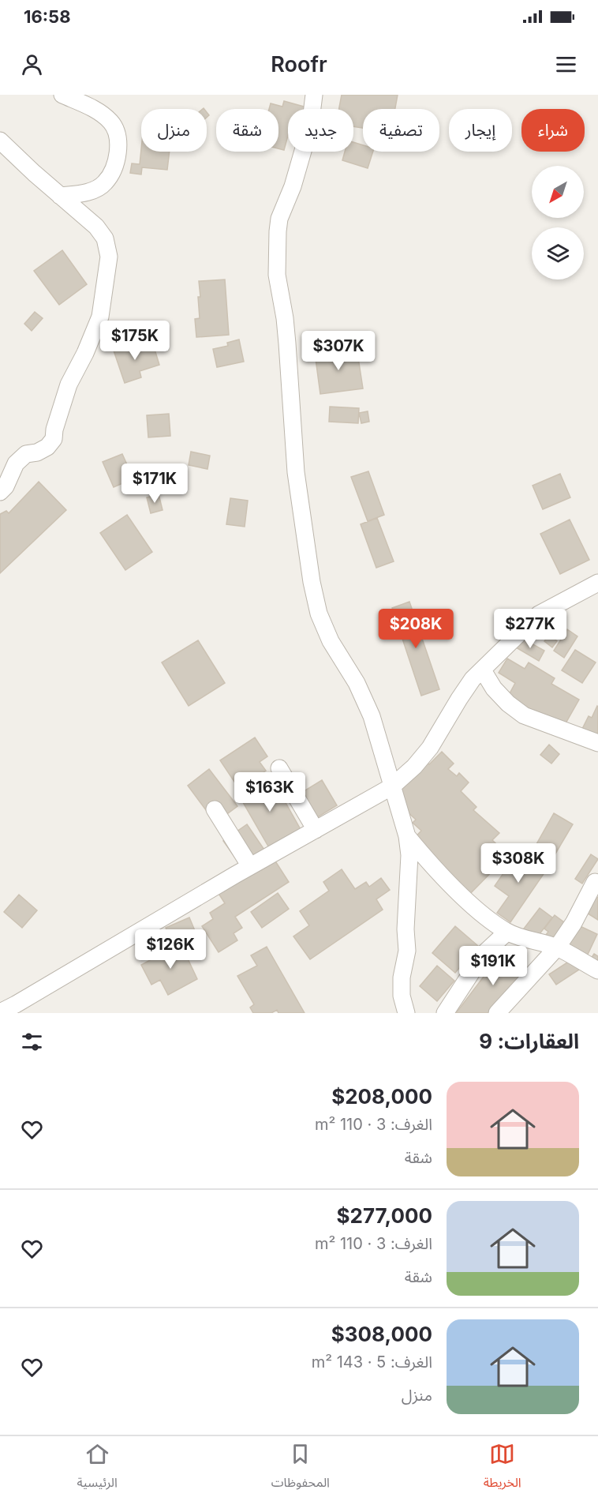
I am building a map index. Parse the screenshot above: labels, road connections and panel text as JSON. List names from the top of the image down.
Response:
{
  "north": "bottom left",
  "page": {
    "status": "16:58",
    "header": "Roofr",
    "chip": [
      "شراء",
      "إيجار",
      "تصفية",
      "جديد",
      "شقة",
      "منزل"
    ],
    "price": [
      "$175K",
      "$307K",
      "$171K",
      "$208K",
      "$277K",
      "$163K",
      "$308K",
      "$126K",
      "$191K"
    ],
    "heading": "العقارات: 9",
    "list": [
      {
        "name": "$208,000",
        "note": "الغرف: 3 · 110 m² · شقة"
      },
      {
        "name": "$277,000",
        "note": "الغرف: 3 · 110 m² · شقة"
      },
      {
        "name": "$308,000",
        "note": "الغرف: 5 · 143 m² · منزل"
      }
    ],
    "tabs": ["الخريطة", "المحفوظات", "الرئيسية"]
  }
}
